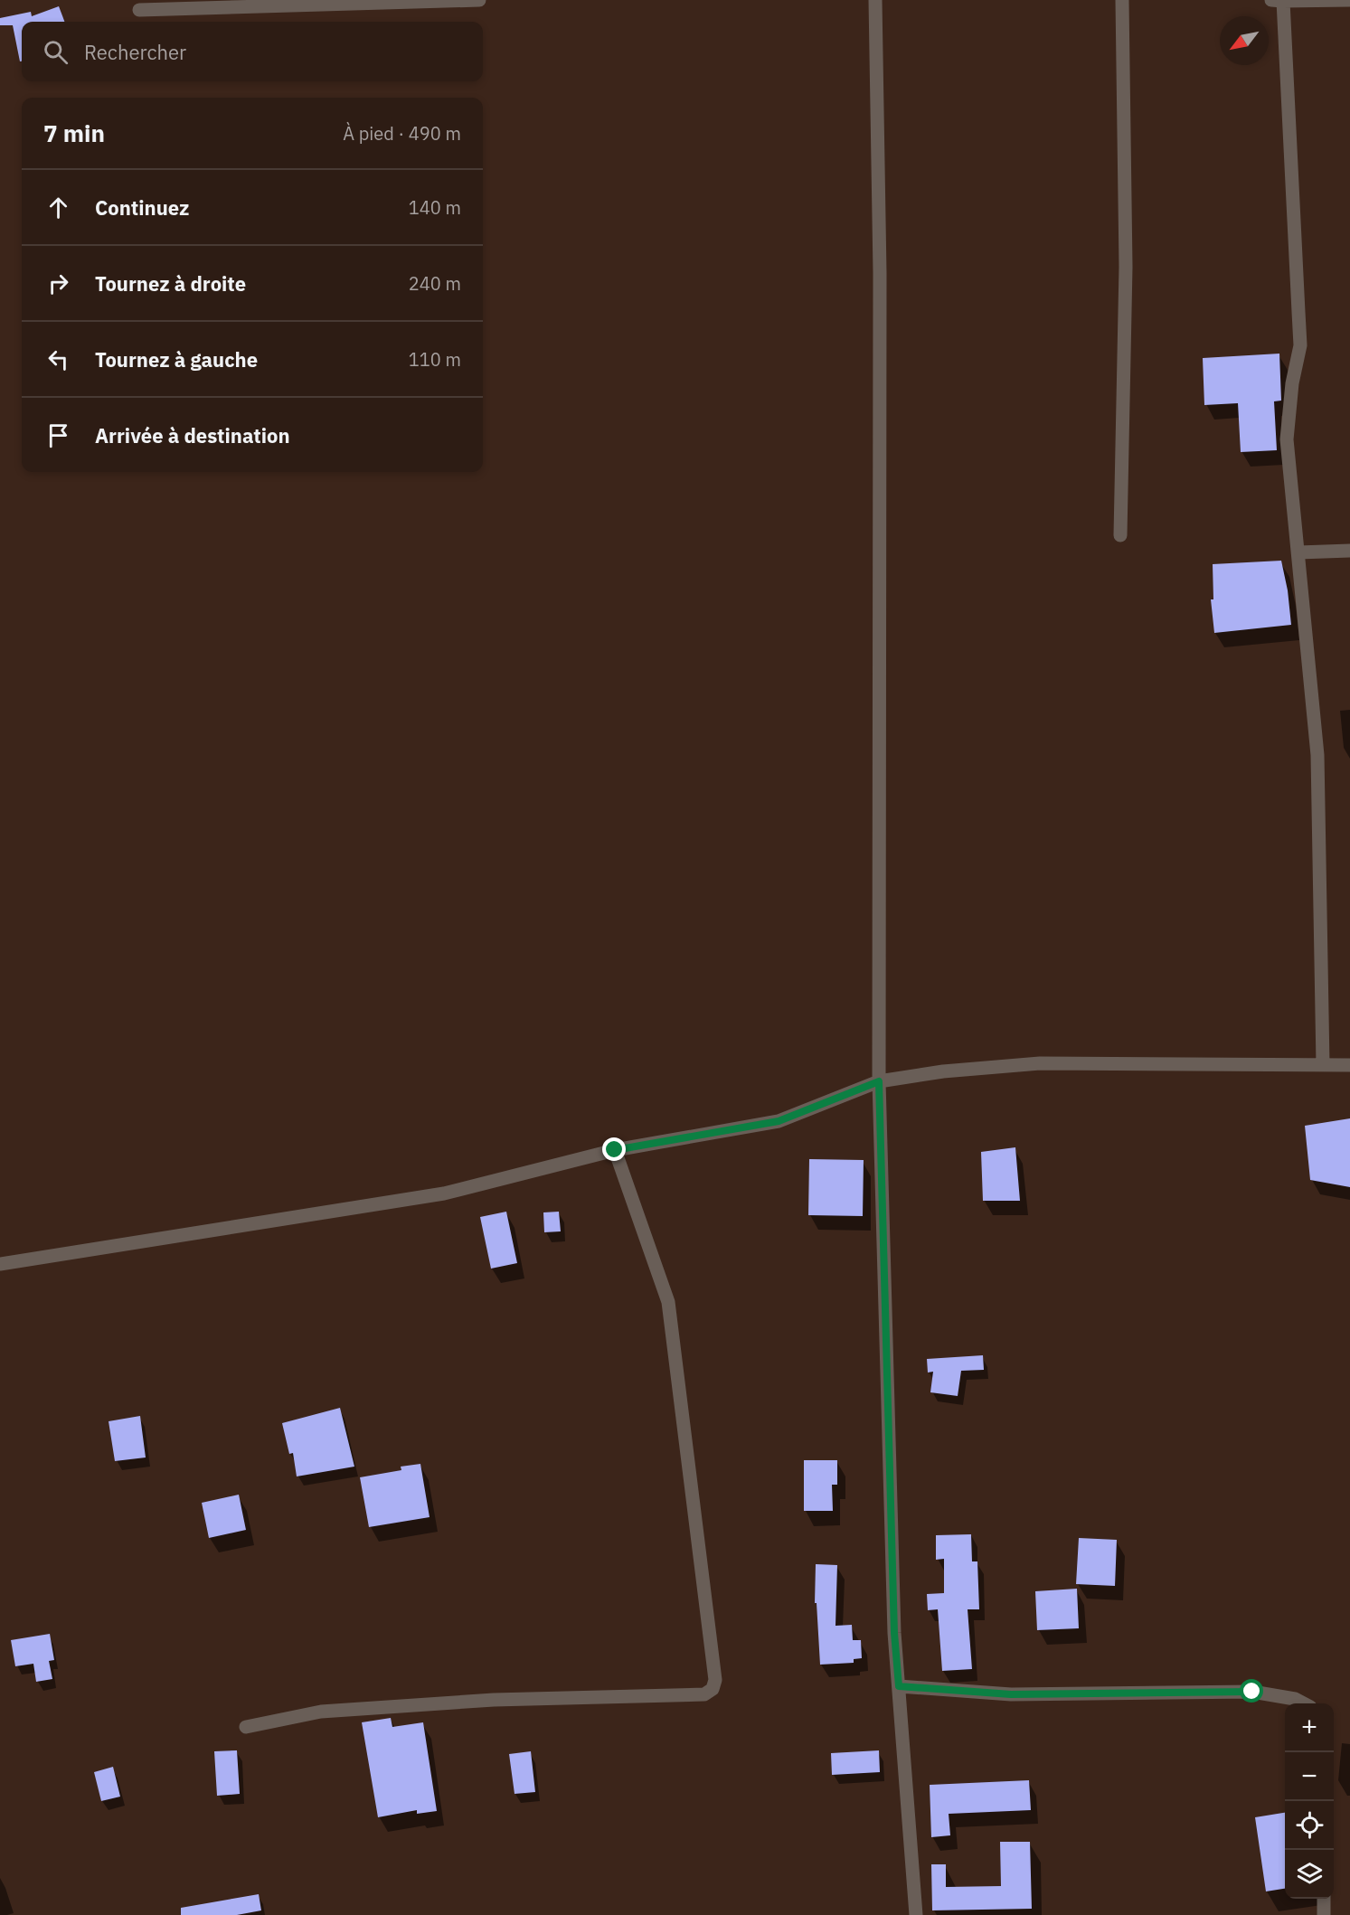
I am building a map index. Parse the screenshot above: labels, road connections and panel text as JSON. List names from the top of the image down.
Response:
{
  "north": "bottom left",
  "page": {
    "search": "Rechercher",
    "heading": ["7 min", "À pied · 490 m"],
    "list": [
      ["Continuez", "140 m"],
      ["Tournez à droite", "240 m"],
      ["Tournez à gauche", "110 m"],
      "Arrivée à destination"
    ],
    "map_buttons": ["+", "−"]
  }
}
